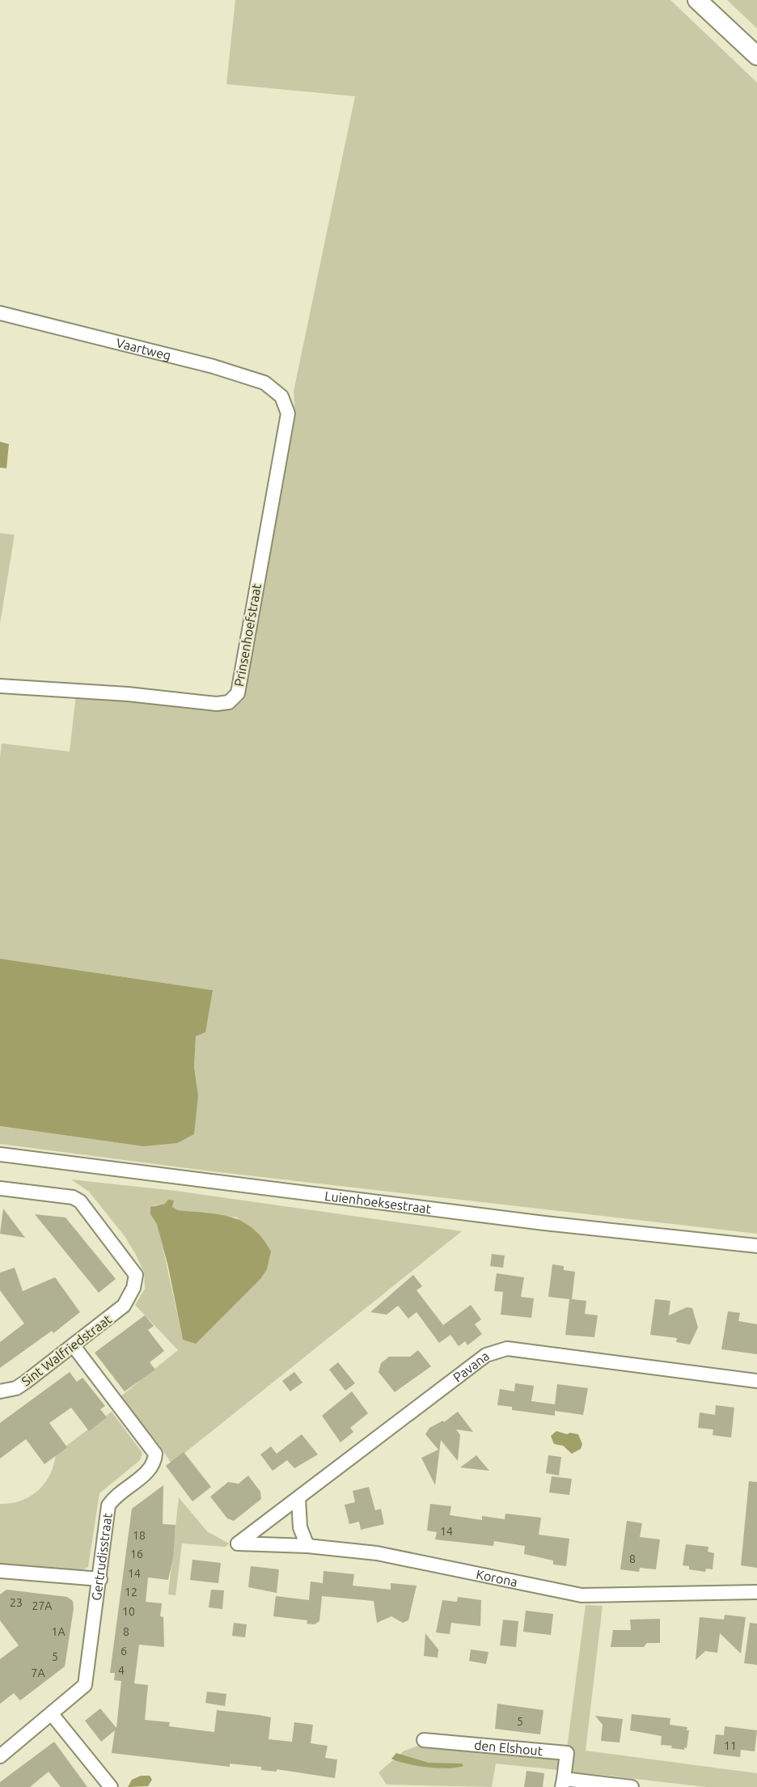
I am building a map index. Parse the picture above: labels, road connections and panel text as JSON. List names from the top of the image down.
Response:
{
  "streets": {
    "street": [
      "Vaartweg",
      "Prinsenhoefstraat",
      "Luienhoeksestraat",
      "Sint Walfriedstraat",
      "Pavana",
      "Gertrudisstraat",
      "Korona",
      "den Elshout"
    ]
  },
  "crossings": [
    ["Vaartweg", "Prinsenhoefstraat"],
    ["Sint Walfriedstraat", "Gertrudisstraat"],
    ["Pavana", "Korona"]
  ],
  "house_numbers": [
    "14",
    "18",
    "16",
    "8",
    "14",
    "12",
    "23",
    "27A",
    "10",
    "1A",
    "8",
    "6",
    "5",
    "4",
    "7A",
    "5",
    "11"
  ]
}
